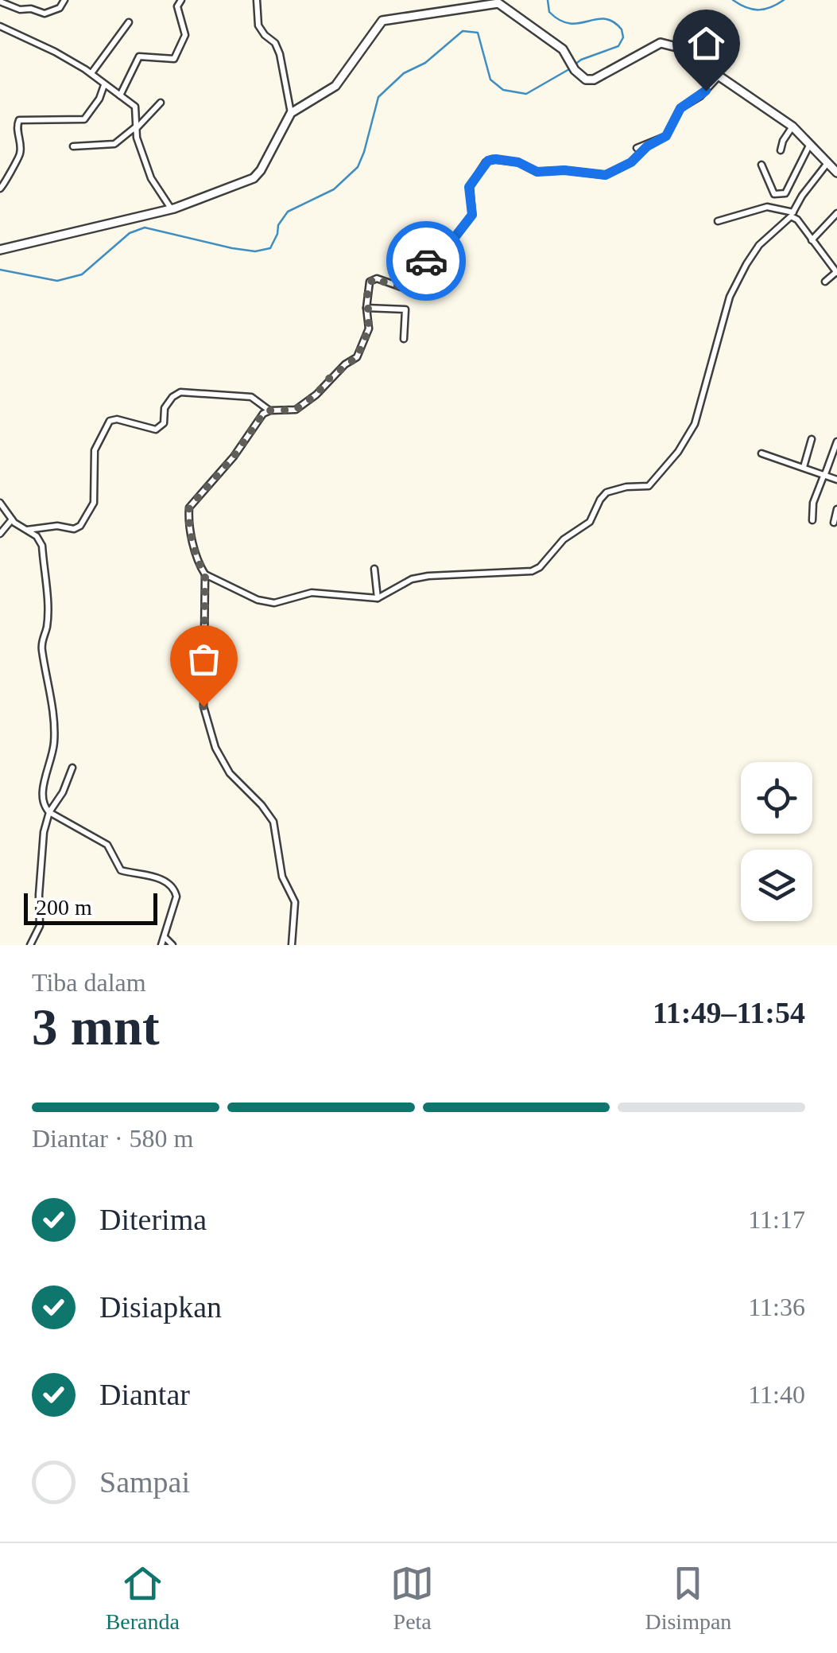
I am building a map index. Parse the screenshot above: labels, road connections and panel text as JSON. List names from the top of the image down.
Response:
{
  "scale_bar": "200 m",
  "page": {
    "scale": "200 m",
    "heading": ["3 mnt", "Tiba dalam", "11:49–11:54"],
    "bar": "Diantar · 580 m",
    "list": [
      ["Diterima", "11:17"],
      ["Disiapkan", "11:36"],
      ["Diantar", "11:40"],
      "Sampai"
    ],
    "tabs": ["Beranda", "Peta", "Disimpan"]
  }
}
